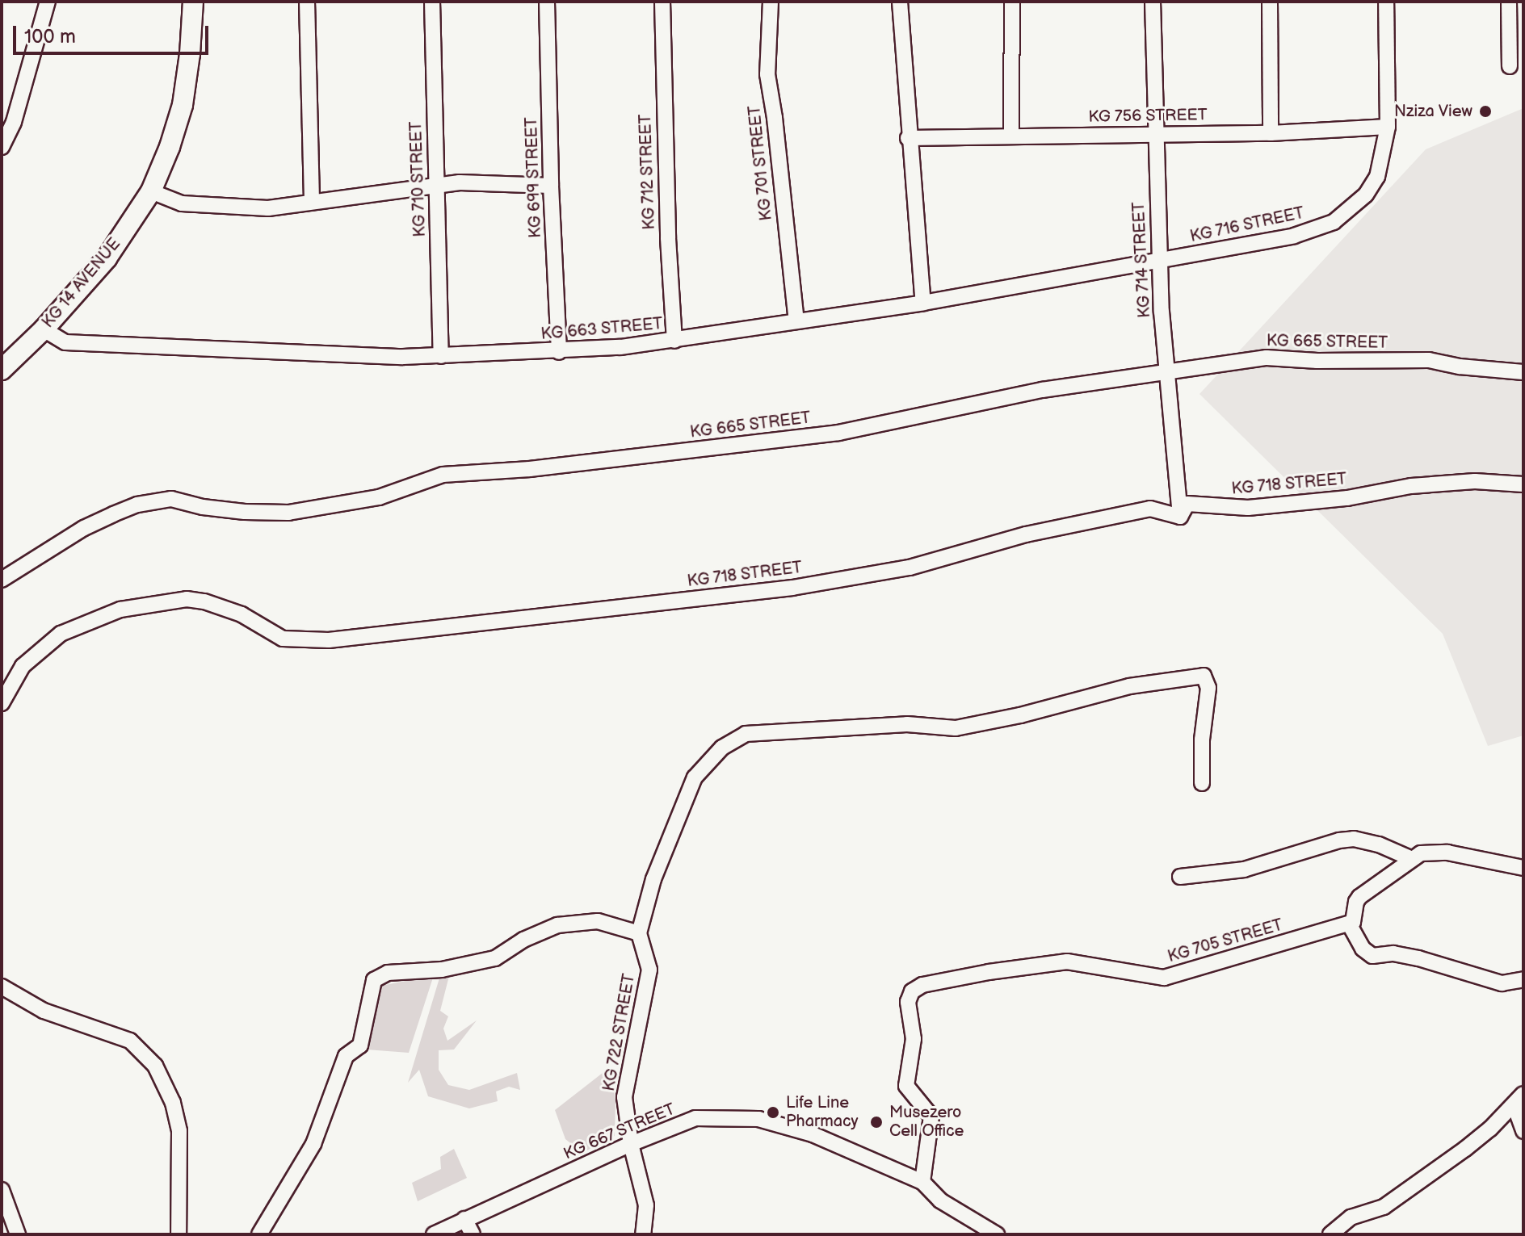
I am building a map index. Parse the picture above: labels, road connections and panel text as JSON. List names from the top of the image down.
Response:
{
  "streets": {
    "main road": ["KG 14 AVENUE"],
    "street": [
      "KG 756 STREET",
      "KG 701 STREET",
      "KG 712 STREET",
      "KG 699 STREET",
      "KG 710 STREET",
      "KG 716 STREET",
      "KG 714 STREET",
      "KG 663 STREET",
      "KG 665 STREET",
      "KG 718 STREET",
      "KG 705 STREET",
      "KG 722 STREET",
      "KG 667 STREET"
    ]
  },
  "crossings": [
    ["KG 756 STREET", "KG 716 STREET"],
    ["KG 756 STREET", "KG 714 STREET"],
    ["KG 701 STREET", "KG 663 STREET"],
    ["KG 712 STREET", "KG 663 STREET"],
    ["KG 699 STREET", "KG 663 STREET"],
    ["KG 710 STREET", "KG 663 STREET"],
    ["KG 716 STREET", "KG 714 STREET"],
    ["KG 716 STREET", "KG 663 STREET"],
    ["KG 714 STREET", "KG 663 STREET"],
    ["KG 714 STREET", "KG 665 STREET"],
    ["KG 714 STREET", "KG 718 STREET"],
    ["KG 14 AVENUE", "KG 663 STREET"],
    ["KG 705 STREET", "KG 667 STREET"],
    ["KG 722 STREET", "KG 667 STREET"]
  ],
  "places": ["Nziza View", "Life Line Pharmacy", "Musezero Cell Office"],
  "scale_bar": "100 m"
}
